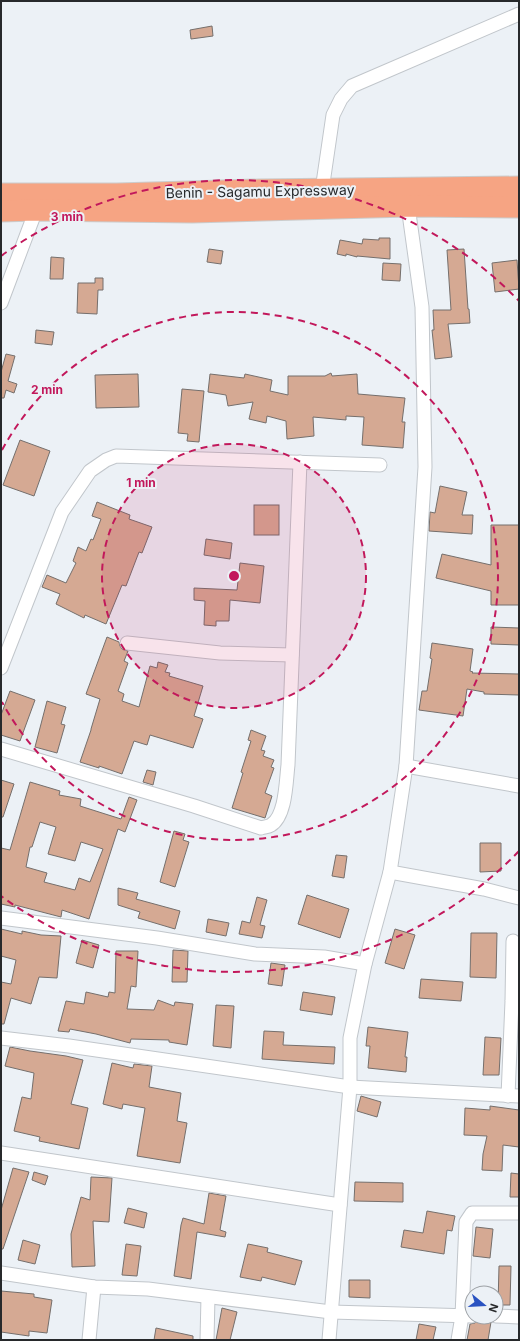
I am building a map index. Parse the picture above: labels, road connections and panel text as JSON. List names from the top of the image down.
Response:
{
  "streets": {
    "highway": ["Benin - Sagamu Expressway"]
  },
  "north": "right",
  "rings": ["3 min", "2 min", "1 min"]
}
